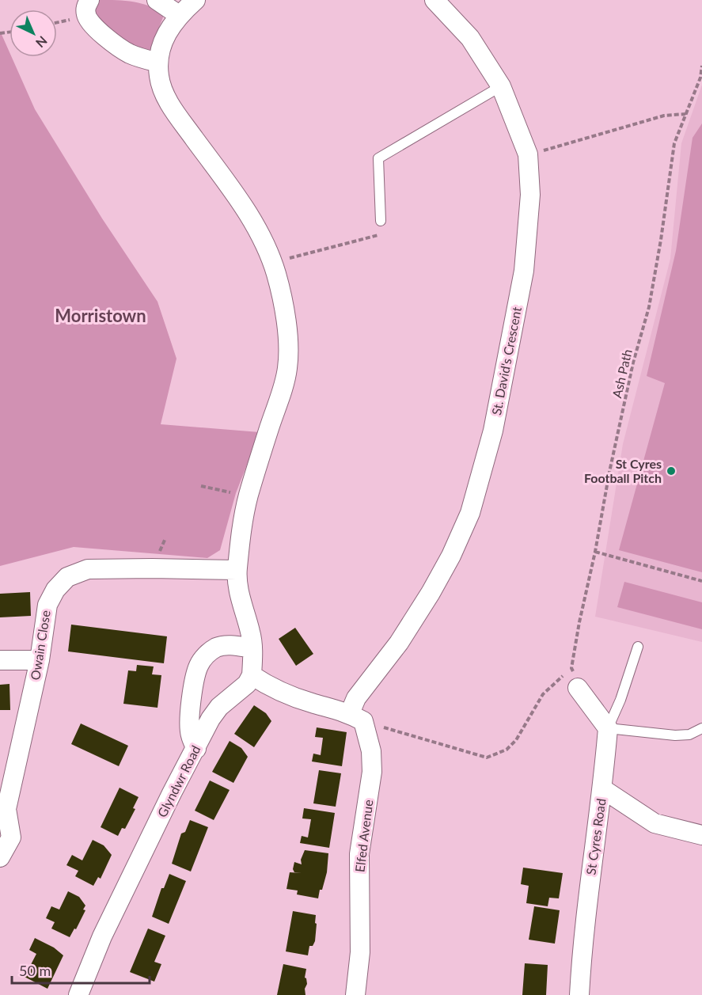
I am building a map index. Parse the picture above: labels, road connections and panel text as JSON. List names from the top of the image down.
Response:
{
  "streets": {
    "street": [
      "St. David's Crescent",
      "Owain Close",
      "Glyndwr Road",
      "Elfed Avenue",
      "St Cyres Road"
    ],
    "path": ["Ash Path"]
  },
  "crossings": [
    ["St. David's Crescent", "Elfed Avenue"]
  ],
  "districts": ["Morristown"],
  "places": ["St Cyres Football Pitch"],
  "scale_bar": "50 m",
  "north": "bottom right"
}
